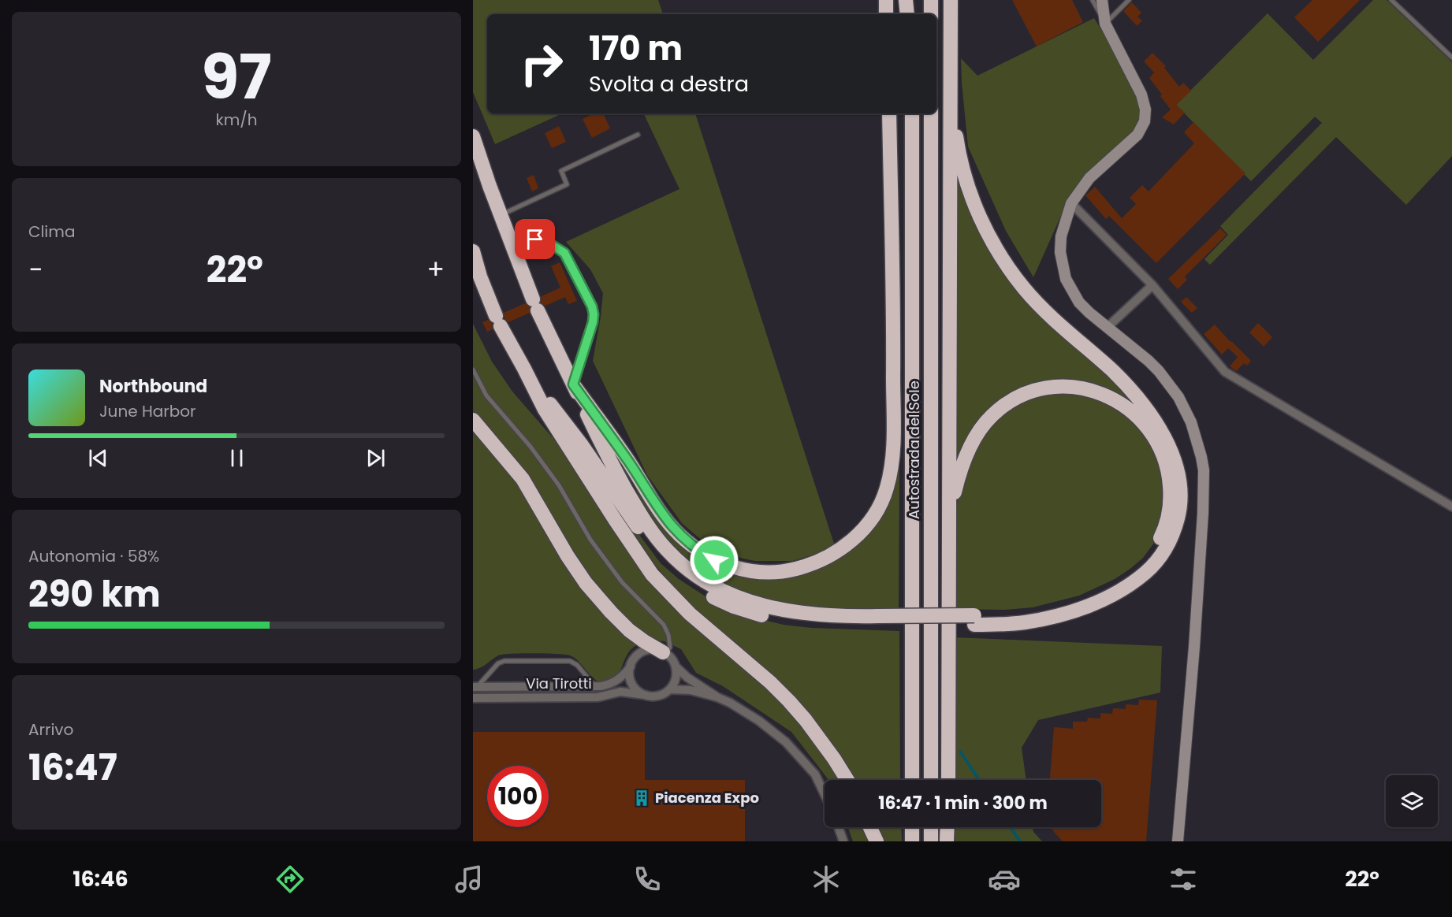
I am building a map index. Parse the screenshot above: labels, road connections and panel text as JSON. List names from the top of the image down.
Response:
{
  "streets": {
    "highway": ["Autostrada del Sole"],
    "street": ["Via Tirotti"]
  },
  "places": {
    "building": ["Piacenza Expo"]
  },
  "page": {
    "tile": [
      ["97", "km/h"],
      "Clima",
      ["Autonomia · 58%", "290 km"],
      ["Arrivo", "16:47"]
    ],
    "turn": ["170 m", "Svolta a destra"],
    "heat": ["−", "22°", "+"],
    "song": ["Northbound", "June Harbor"],
    "limit": "100",
    "trip": "16:47 · 1 min · 300 m",
    "tabs": ["16:46", "22°"]
  }
}
